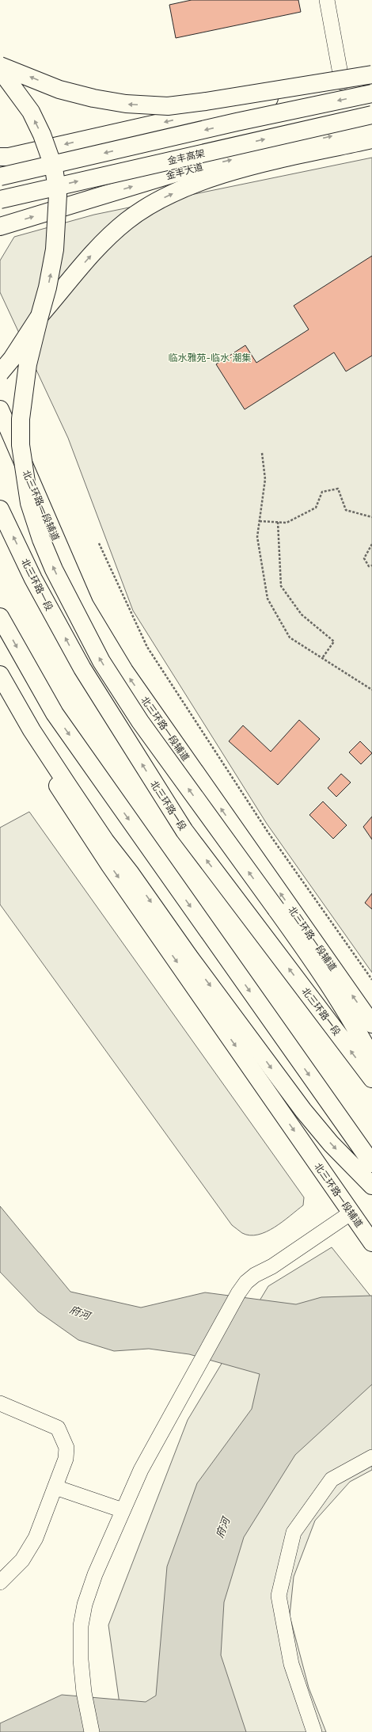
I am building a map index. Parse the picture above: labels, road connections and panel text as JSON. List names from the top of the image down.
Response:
{
  "streets": {
    "main road": [
      "金丰高架",
      "金丰大道",
      "北三环路一段辅道",
      "北三环路一段"
    ]
  },
  "water": ["府河"],
  "parks": ["临水雅苑-临水·潮集"]
}
